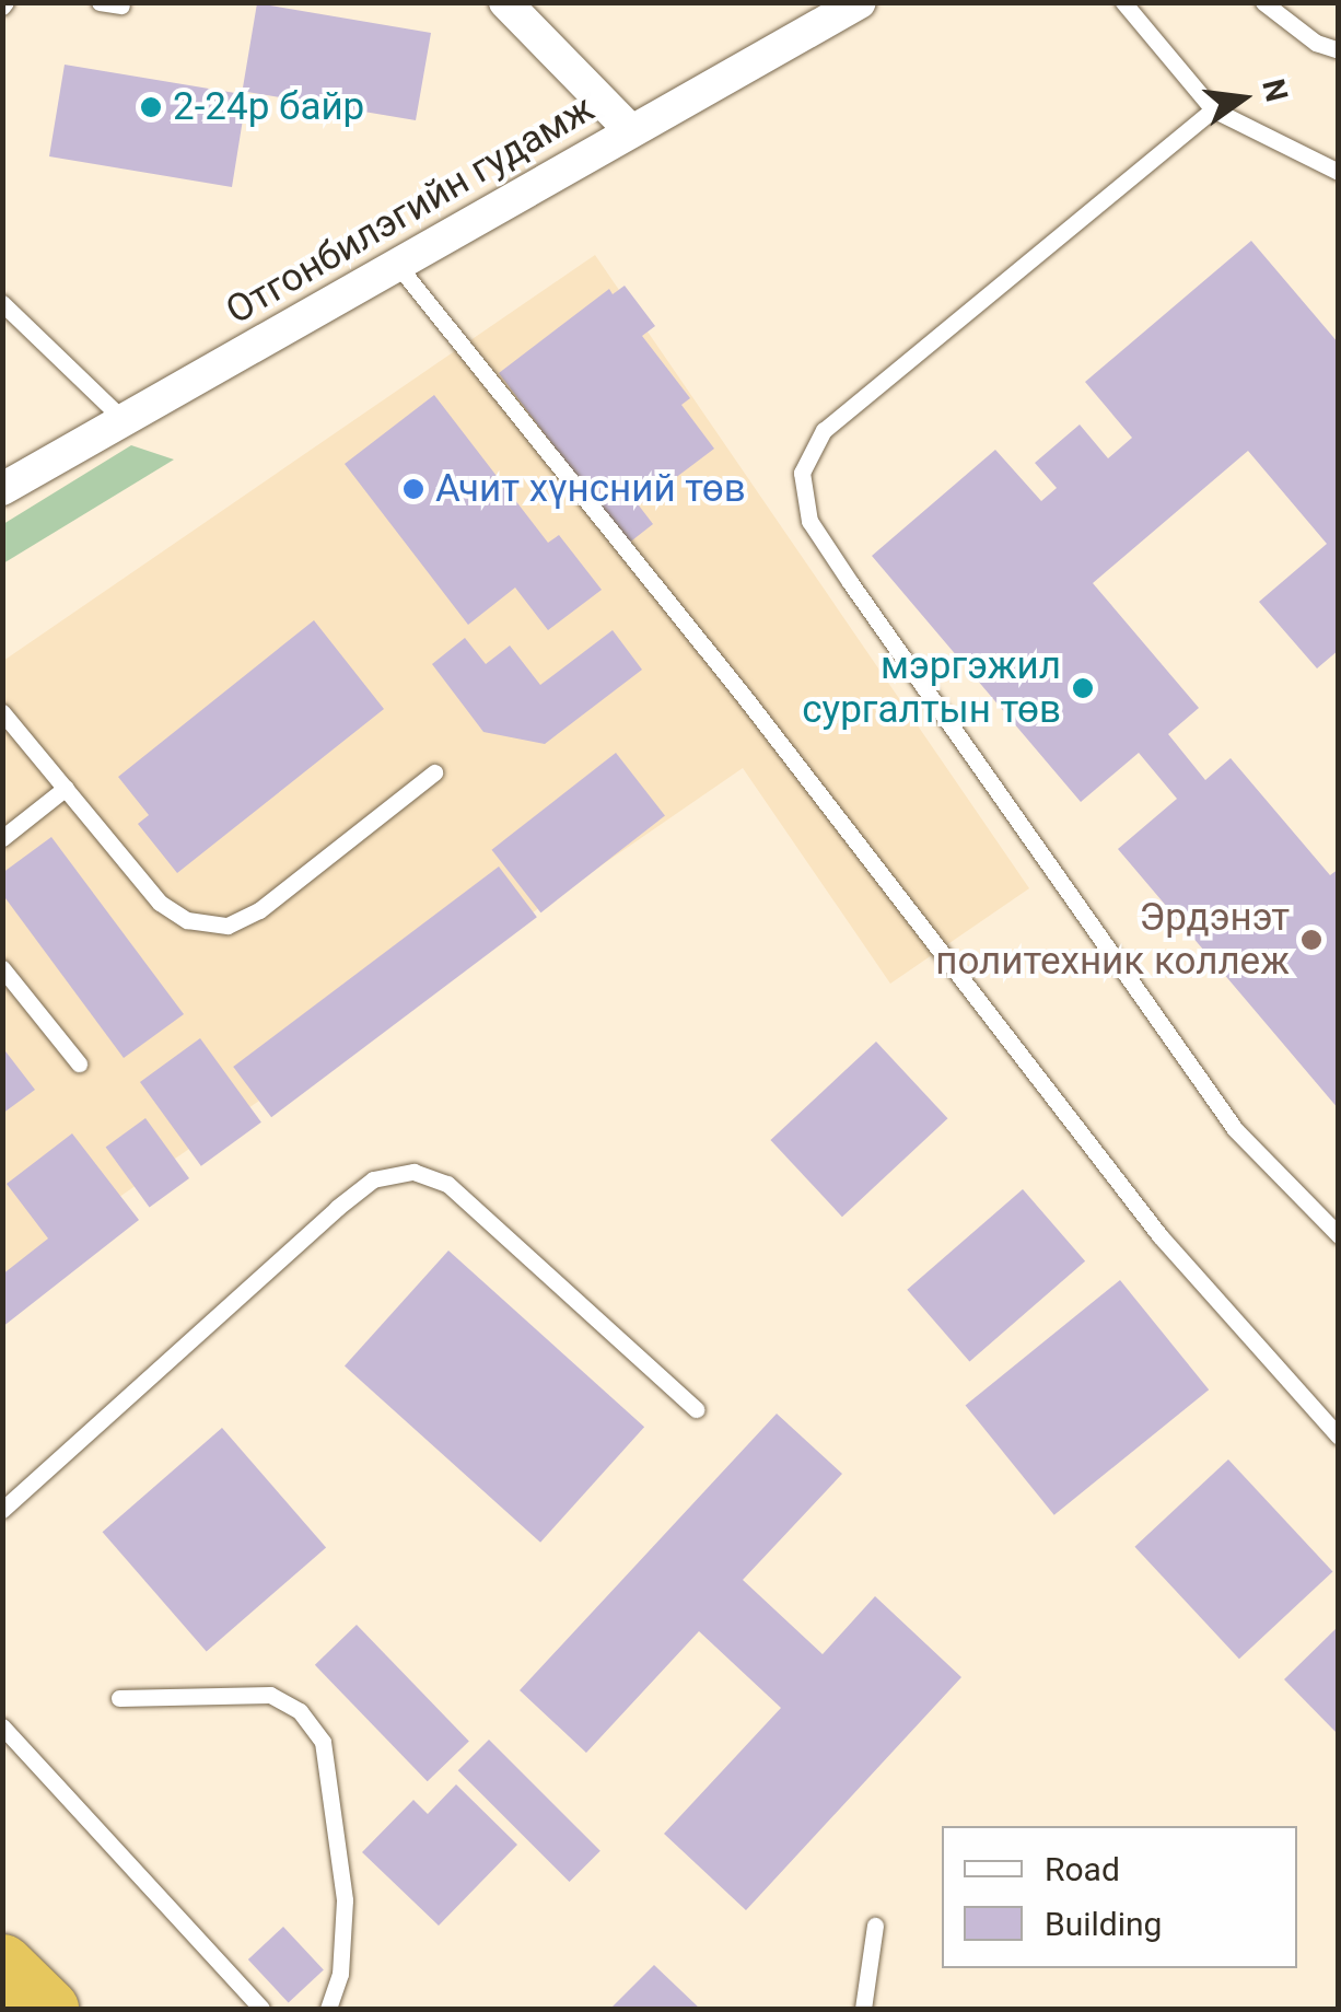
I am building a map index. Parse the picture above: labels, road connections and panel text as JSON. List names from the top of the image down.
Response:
{
  "streets": {
    "street": ["Отгонбилэгийн гудамж"]
  },
  "places": [
    "2-24р байр",
    "Ачит хүнсний төв",
    "мэргэжил сургалтын төв",
    "Эрдэнэт политехник коллеж"
  ],
  "legend": ["Road", "Building"],
  "north": "right"
}
